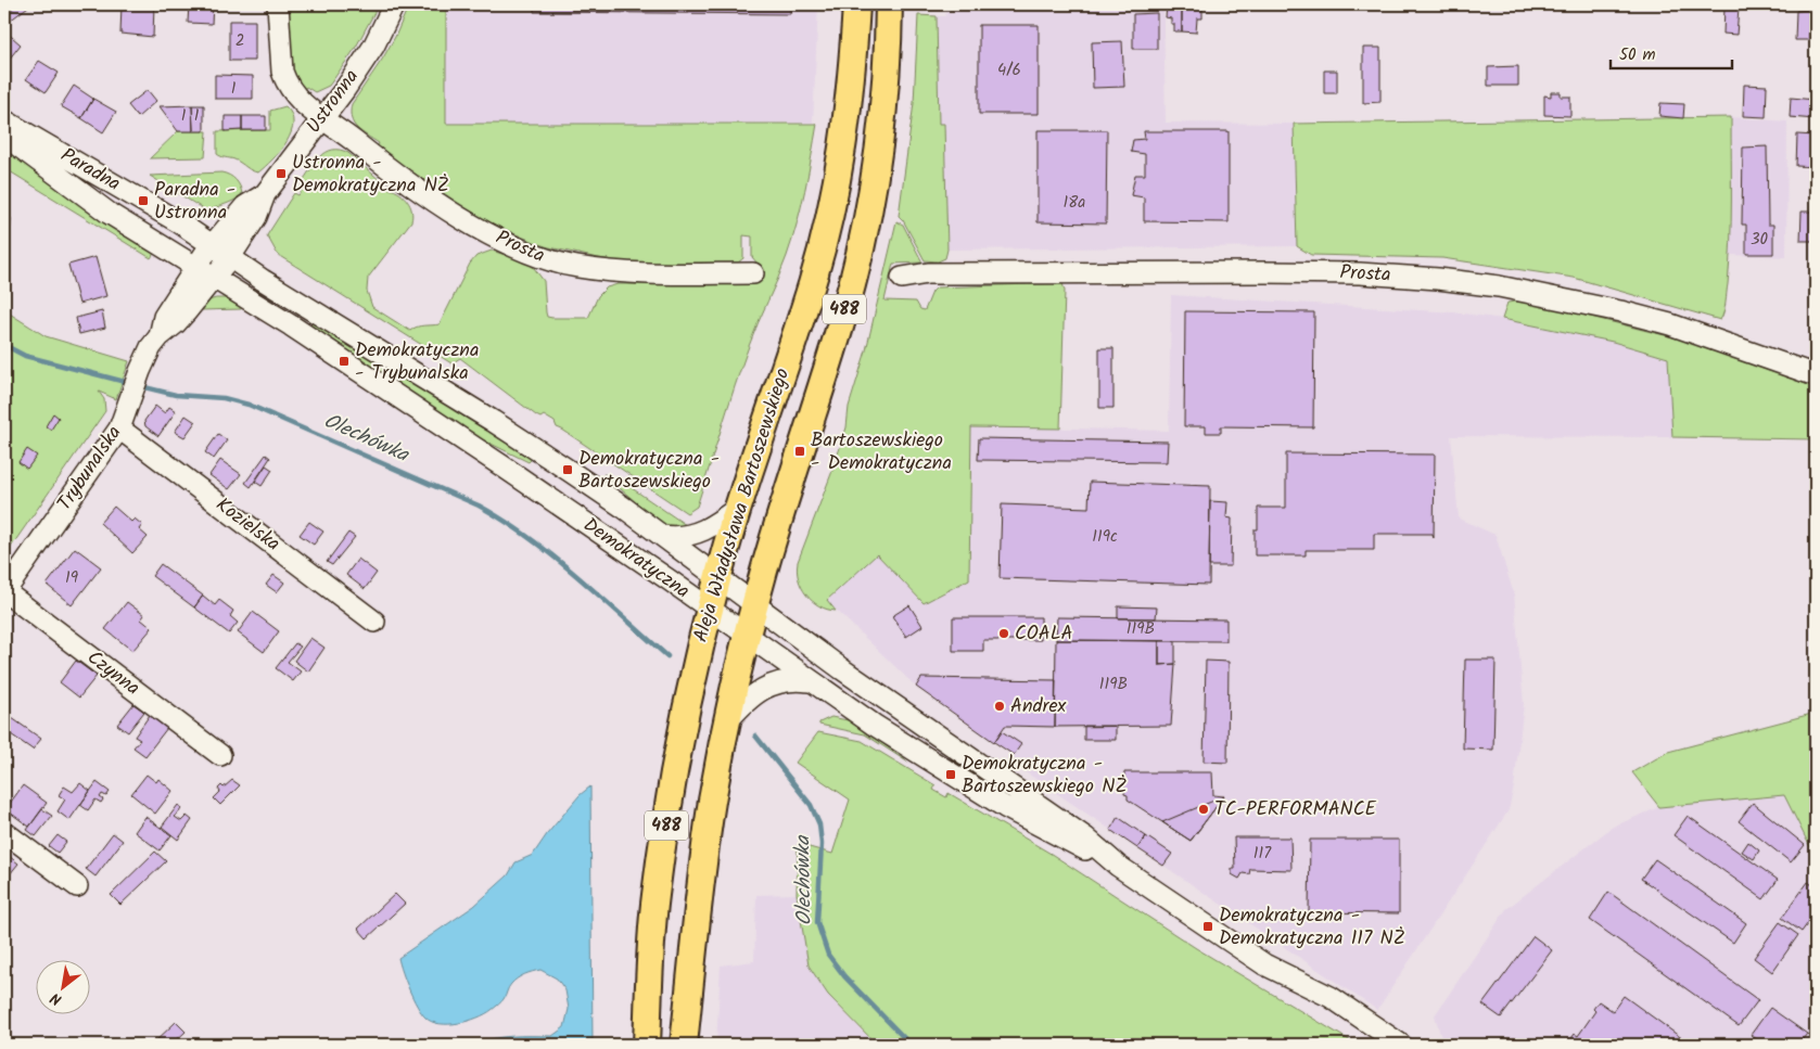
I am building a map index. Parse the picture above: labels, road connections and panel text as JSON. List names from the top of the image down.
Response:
{
  "streets": {
    "main road": ["488", "Aleja Władysława Bartoszewskiego"],
    "street": [
      "Ustronna",
      "Paradna",
      "Prosta",
      "Trybunalska",
      "Kozielska",
      "Demokratyczna",
      "Czynna"
    ]
  },
  "crossings": [
    ["Ustronna", "Paradna"],
    ["Ustronna", "Prosta"],
    ["Ustronna", "Trybunalska"],
    ["Ustronna", "Demokratyczna"],
    ["Paradna", "Trybunalska"],
    ["Paradna", "Demokratyczna"],
    ["Trybunalska", "Kozielska"],
    ["Trybunalska", "Demokratyczna"],
    ["Trybunalska", "Czynna"],
    ["Aleja Władysława Bartoszewskiego", "Demokratyczna"]
  ],
  "water": ["Olechówka"],
  "places": {
    "transit": [
      "Ustronna - Demokratyczna NŻ",
      "Paradna - Ustronna",
      "Demokratyczna - Trybunalska",
      "Bartoszewskiego - Demokratyczna",
      "Demokratyczna - Bartoszewskiego",
      "Demokratyczna - Bartoszewskiego NŻ",
      "Demokratyczna - Demokratyczna 117 NŻ"
    ],
    "other": ["COALA", "Andrex", "TC-PERFORMANCE"]
  },
  "house_numbers": [
    "2",
    "4/6",
    "1",
    "1",
    "1",
    "18a",
    "30",
    "119c",
    "19",
    "119B",
    "119B",
    "117"
  ],
  "scale_bar": "50 m",
  "north": "bottom left"
}
